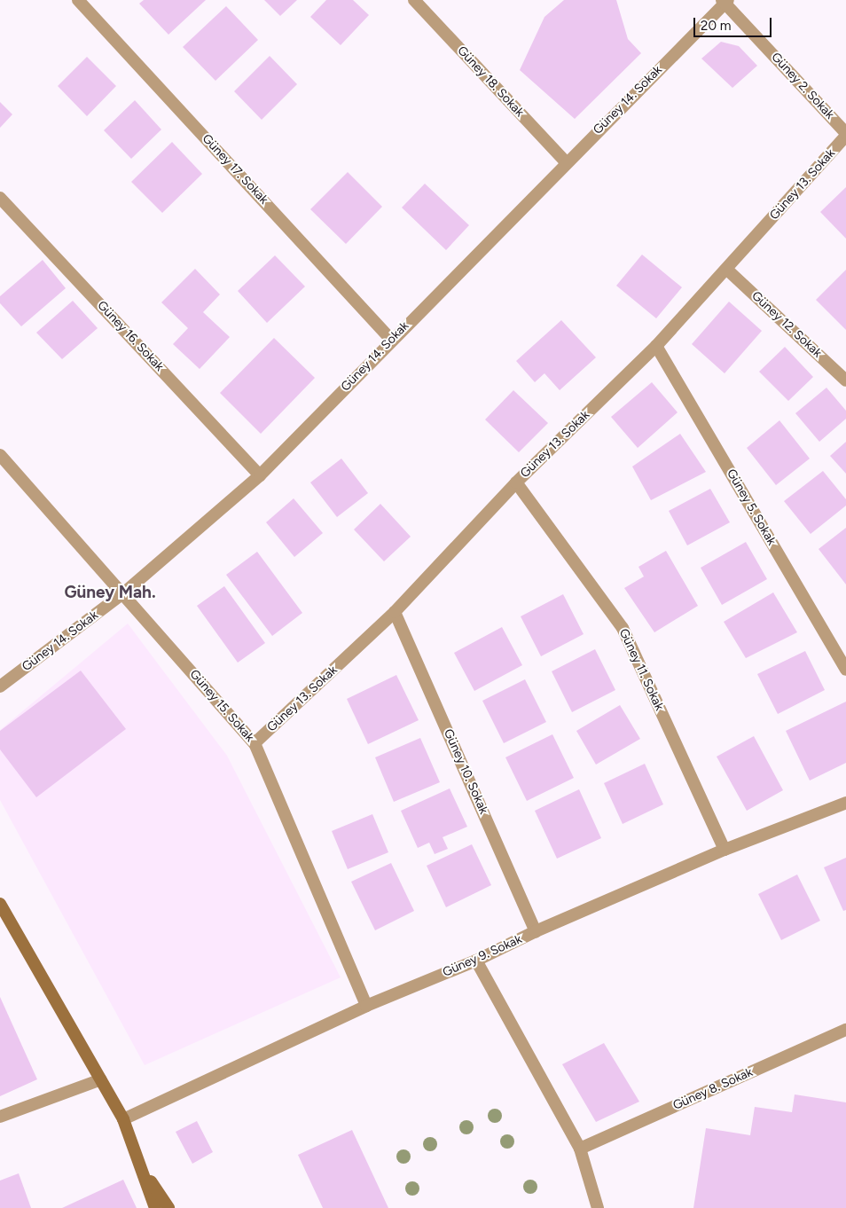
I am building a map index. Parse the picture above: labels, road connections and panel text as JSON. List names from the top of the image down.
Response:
{
  "streets": {
    "street": [
      "Güney 18. Sokak",
      "Güney 2. Sokak",
      "Güney 14. Sokak",
      "Güney 17. Sokak",
      "Güney 13. Sokak",
      "Güney 12. Sokak",
      "Güney 16. Sokak",
      "Güney 5. Sokak",
      "Güney 11. Sokak",
      "Güney 15. Sokak",
      "Güney 10. Sokak",
      "Güney 9. Sokak",
      "Güney 8. Sokak"
    ]
  },
  "crossings": [
    ["Güney 18. Sokak", "Güney 14. Sokak"],
    ["Güney 2. Sokak", "Güney 14. Sokak"],
    ["Güney 2. Sokak", "Güney 13. Sokak"],
    ["Güney 14. Sokak", "Güney 17. Sokak"],
    ["Güney 14. Sokak", "Güney 16. Sokak"],
    ["Güney 14. Sokak", "Güney 15. Sokak"],
    ["Güney 13. Sokak", "Güney 12. Sokak"],
    ["Güney 13. Sokak", "Güney 5. Sokak"],
    ["Güney 13. Sokak", "Güney 11. Sokak"],
    ["Güney 13. Sokak", "Güney 15. Sokak"],
    ["Güney 13. Sokak", "Güney 10. Sokak"],
    ["Güney 11. Sokak", "Güney 9. Sokak"],
    ["Güney 15. Sokak", "Güney 9. Sokak"],
    ["Güney 10. Sokak", "Güney 9. Sokak"]
  ],
  "districts": ["Güney Mah."],
  "scale_bar": "20 m"
}
